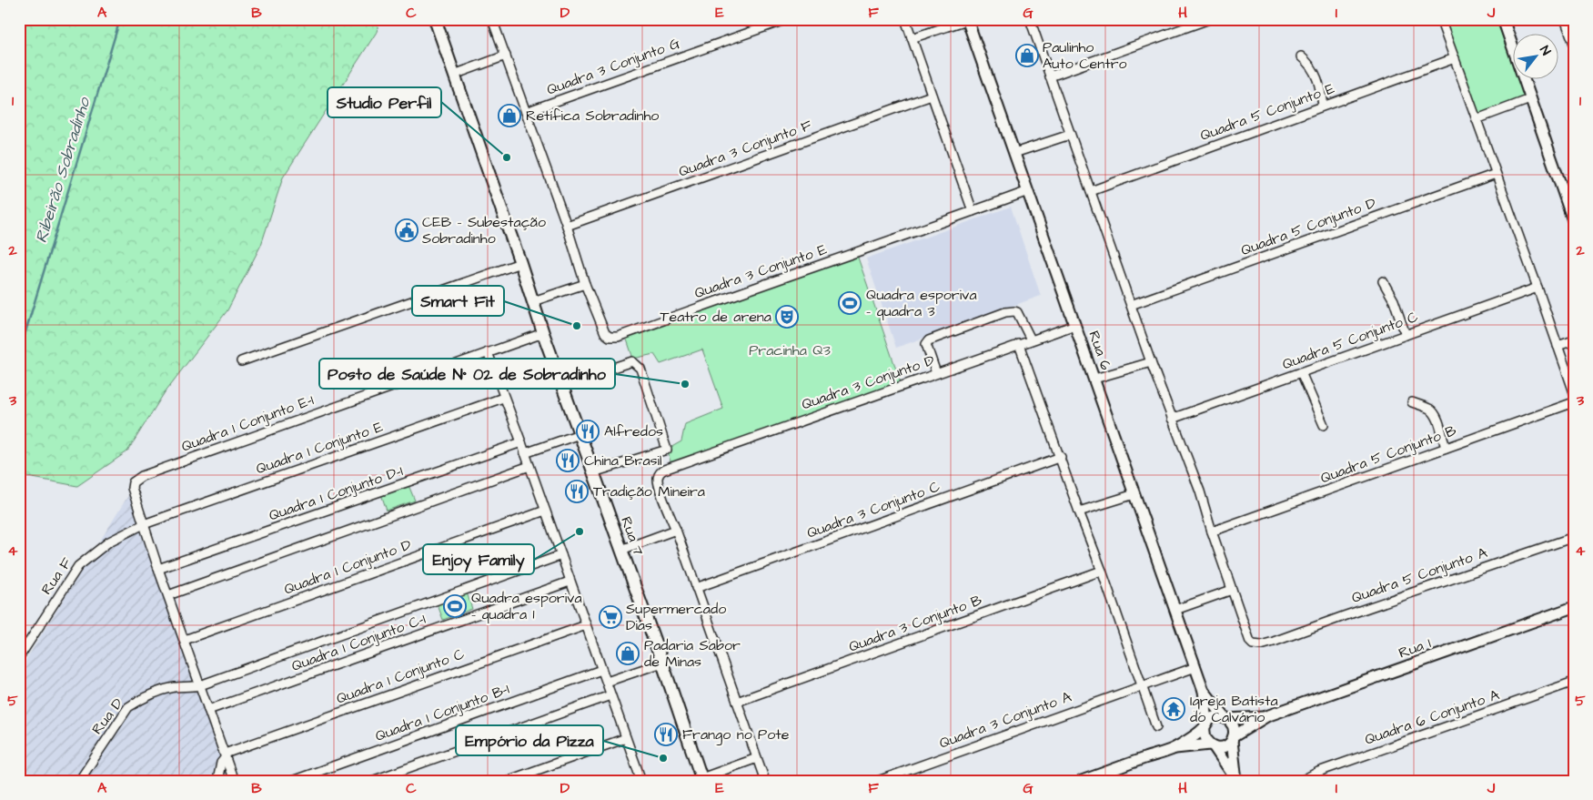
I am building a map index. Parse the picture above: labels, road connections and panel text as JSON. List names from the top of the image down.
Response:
{
  "streets": {
    "main road": ["Rua 7"],
    "street": [
      "Quadra 3 Conjunto G",
      "Quadra 5 Conjunto E",
      "Quadra 3 Conjunto F",
      "Quadra 5 Conjunto D",
      "Quadra 3 Conjunto E",
      "Quadra 5 Conjunto C",
      "Rua 6",
      "Quadra 3 Conjunto D",
      "Quadra 1 Conjunto E-1",
      "Quadra 1 Conjunto E",
      "Quadra 5 Conjunto B",
      "Quadra 1 Conjunto D-1",
      "Quadra 3 Conjunto C",
      "Quadra 1 Conjunto D",
      "Quadra 5 Conjunto A",
      "Rua F",
      "Quadra 3 Conjunto B",
      "Quadra 1 Conjunto C-1",
      "Rua 1",
      "Quadra 1 Conjunto C",
      "Quadra 1 Conjunto B-1",
      "Rua D",
      "Quadra 6 Conjunto A",
      "Quadra 3 Conjunto A"
    ]
  },
  "crossings": [
    ["Quadra 3 Conjunto G", "Quadra 3 Conjunto E"],
    ["Quadra 3 Conjunto F", "Quadra 3 Conjunto E"],
    ["Quadra 3 Conjunto E", "Rua 6"],
    ["Rua 6", "Quadra 3 Conjunto D"],
    ["Rua 6", "Quadra 3 Conjunto A"],
    ["Quadra 1 Conjunto E-1", "Quadra 1 Conjunto E"],
    ["Quadra 1 Conjunto E-1", "Rua 7"],
    ["Quadra 1 Conjunto E", "Rua F"],
    ["Quadra 1 Conjunto C-1", "Rua D"]
  ],
  "water": ["Ribeirão Sobradinho"],
  "parks": ["Pracinha Q3"],
  "places": {
    "shop": ["Paulinho Auto Centro", "Retífica Sobradinho", "Padaria Sabor de Minas"],
    "other": [
      "Studio Perfil",
      "Smart Fit",
      "Posto de Saúde N° 02 de Sobradinho",
      "Enjoy Family",
      "Empório da Pizza"
    ],
    "public building": ["CEB - Subestação Sobradinho"],
    "sports": ["Quadra esporiva - quadra 3", "Quadra esporiva - quadra 1"],
    "theatre": ["Teatro de arena"],
    "restaurant": [
      "Alfredos",
      "China Brasil",
      "Tradição Mineira",
      "Frango no Pote"
    ],
    "supermarket": ["Supermercado Dias"],
    "temple": ["Igreja Batista do Calvário"]
  },
  "north": "top right",
  "grid": {
    "columns": [
      "A",
      "B",
      "C",
      "D",
      "E",
      "F",
      "G",
      "H",
      "I",
      "J"
    ],
    "rows": [
      "1",
      "2",
      "3",
      "4",
      "5"
    ]
  }
}
